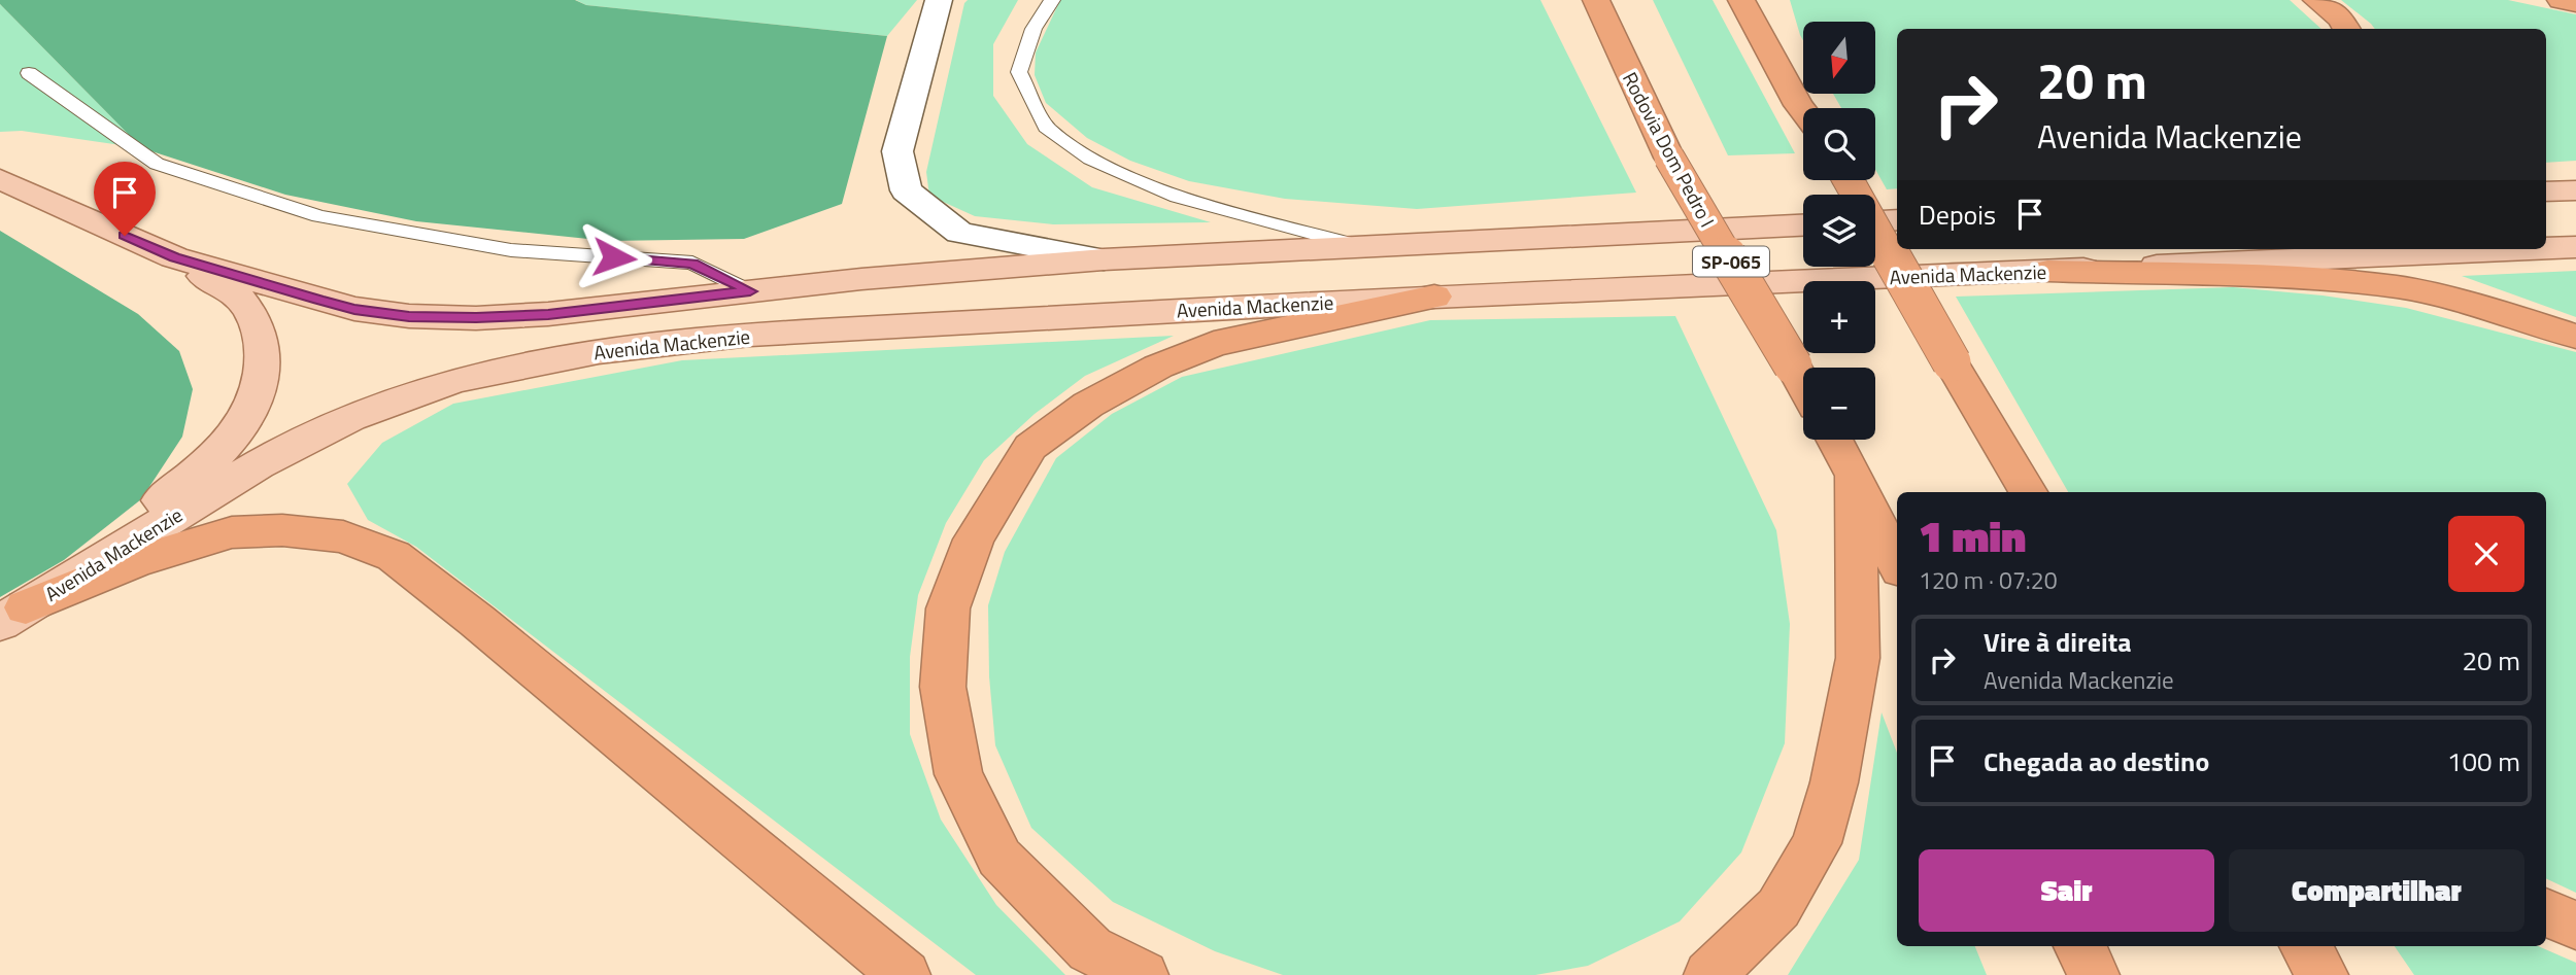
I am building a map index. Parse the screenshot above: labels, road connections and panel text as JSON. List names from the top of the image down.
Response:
{
  "streets": {
    "highway": ["Rodovia Dom Pedro I", "SP-065"],
    "main road": ["Avenida Mackenzie"]
  },
  "north": "bottom",
  "page": {
    "map_buttons": ["+", "−"],
    "turn": ["20 m", "Avenida Mackenzie"],
    "then": "Depois",
    "heading": ["1 min", "120 m · 07:20"],
    "list": [
      {
        "name": "Vire à direita",
        "note": "Avenida Mackenzie",
        "value": "20 m"
      },
      {
        "name": "Chegada ao destino",
        "value": "100 m"
      }
    ],
    "buttons": ["Sair", "Compartilhar"]
  }
}
